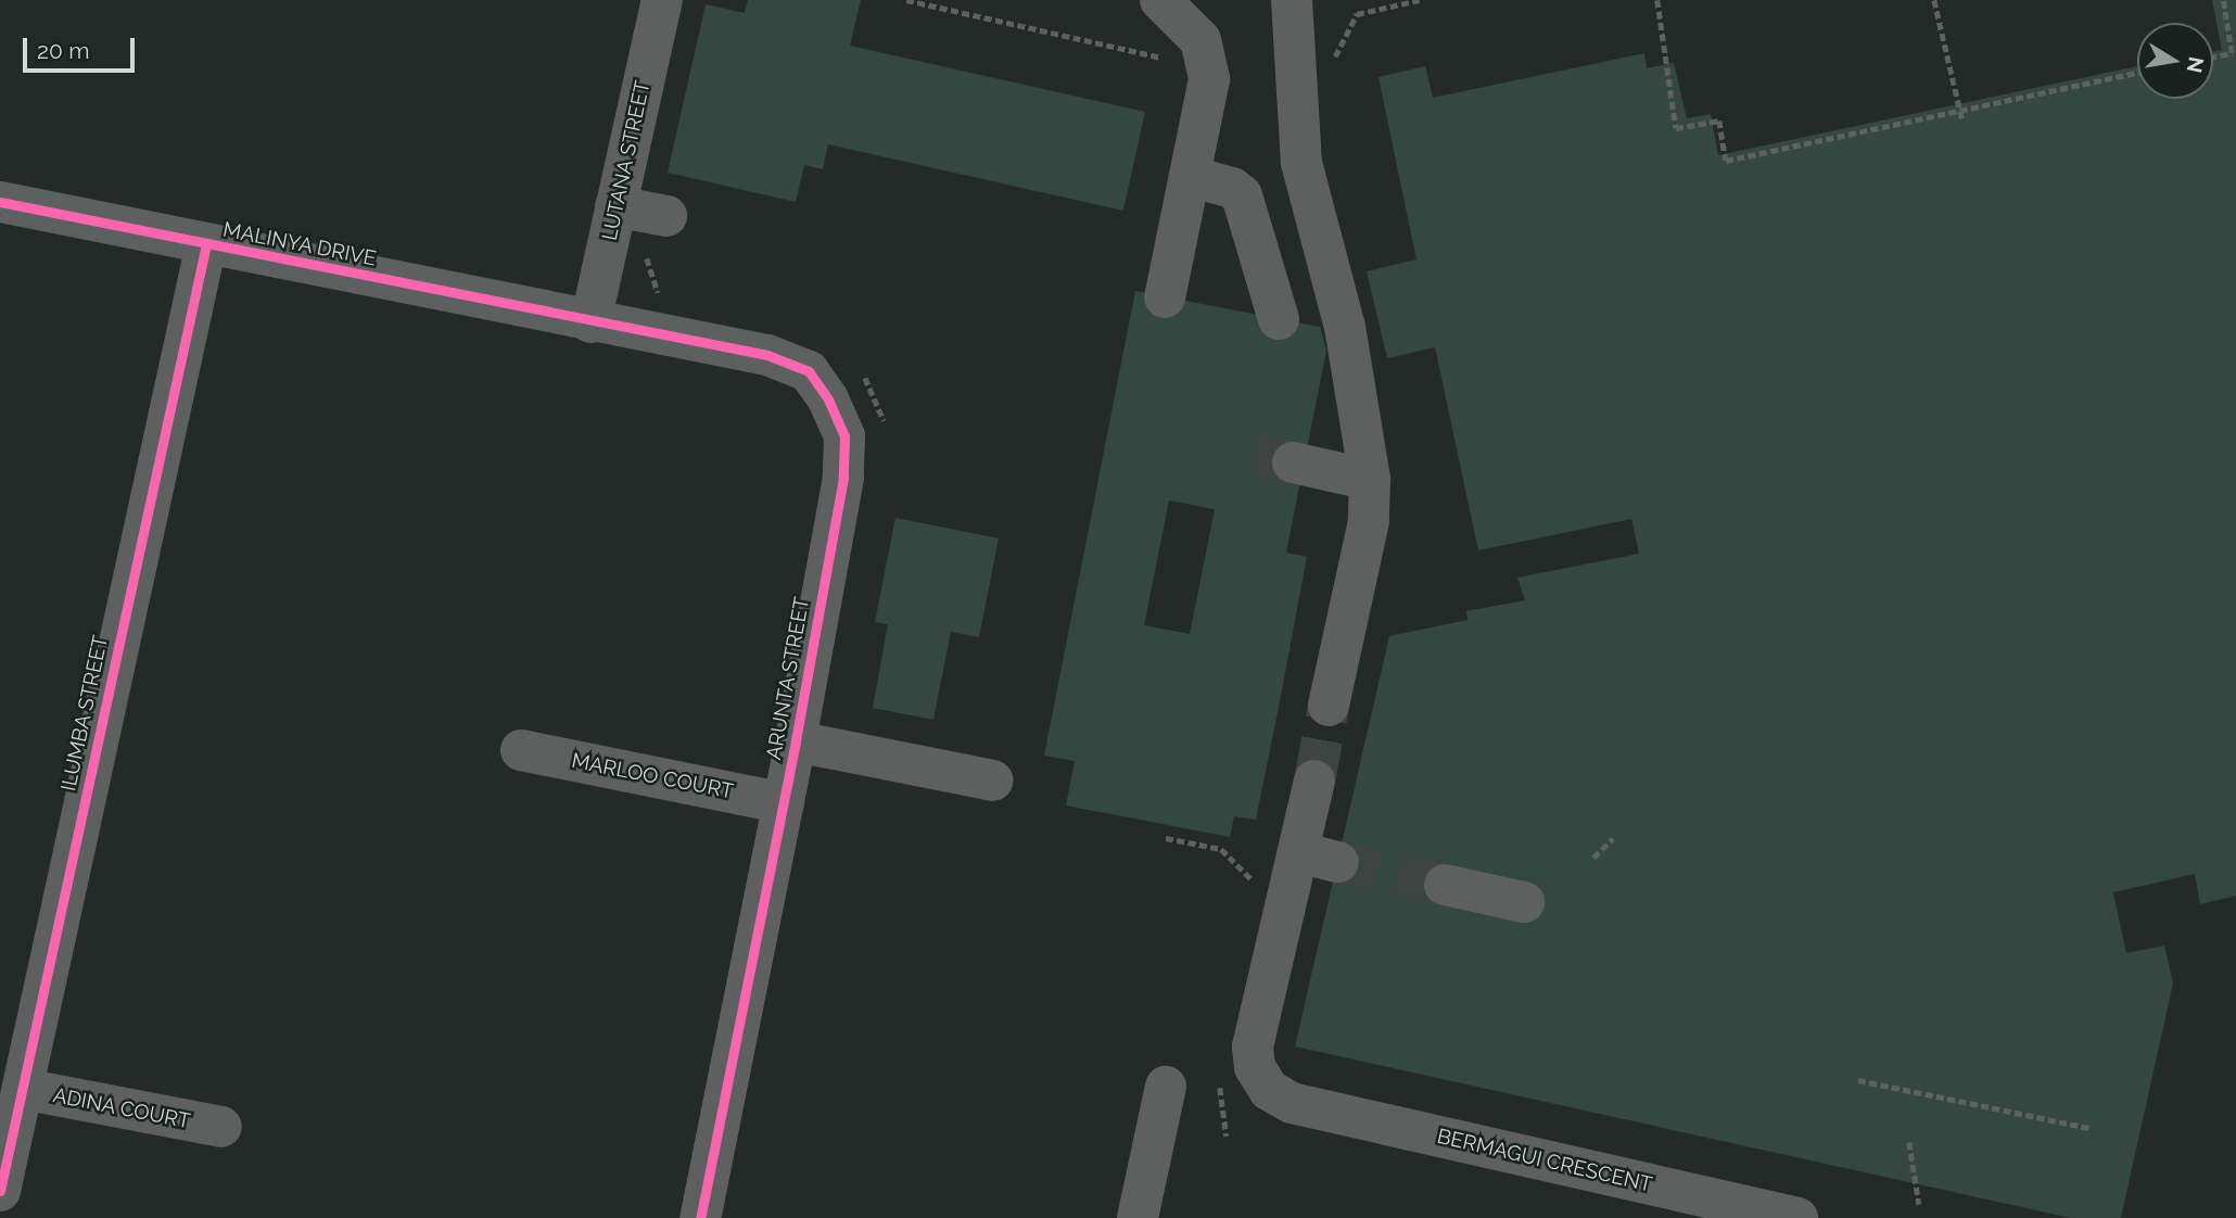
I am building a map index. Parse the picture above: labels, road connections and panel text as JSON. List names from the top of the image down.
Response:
{
  "streets": {
    "street": [
      "LUTANA STREET",
      "MALINYA DRIVE",
      "ARUNTA STREET",
      "ILUMBA STREET",
      "MARLOO COURT",
      "ADINA COURT",
      "BERMAGUI CRESCENT"
    ]
  },
  "crossings": [
    ["LUTANA STREET", "MALINYA DRIVE"],
    ["LUTANA STREET", "ARUNTA STREET"],
    ["MALINYA DRIVE", "ARUNTA STREET"],
    ["MALINYA DRIVE", "ILUMBA STREET"],
    ["ARUNTA STREET", "MARLOO COURT"],
    ["ILUMBA STREET", "ADINA COURT"]
  ],
  "scale_bar": "20 m",
  "north": "right"
}
